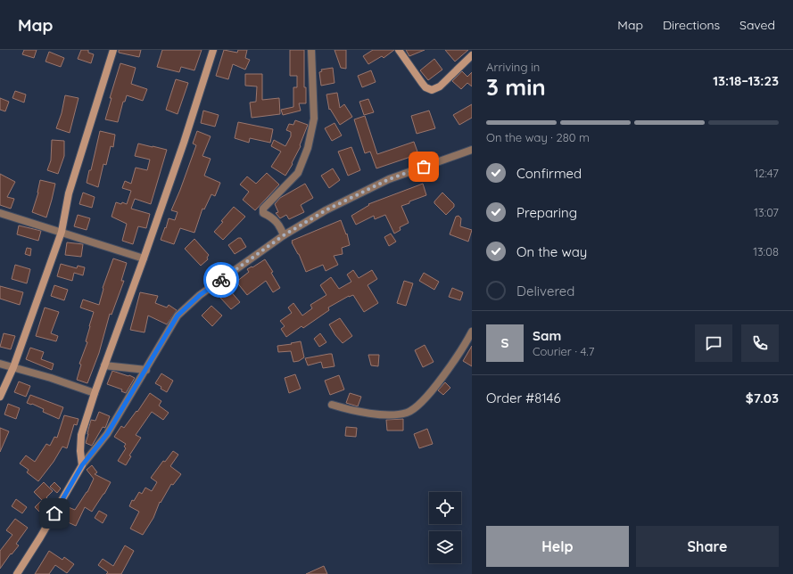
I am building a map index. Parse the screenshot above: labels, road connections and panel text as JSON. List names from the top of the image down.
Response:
{
  "page": {
    "header": "Map",
    "nav": ["Map", "Directions", "Saved"],
    "heading": ["3 min", "Arriving in", "13:18–13:23"],
    "panel": [
      "Sam",
      "Courier · 4.7",
      "Order #8146",
      "$7.03"
    ],
    "bar": "On the way · 280 m",
    "list": [
      ["Confirmed", "12:47"],
      ["Preparing", "13:07"],
      ["On the way", "13:08"],
      "Delivered"
    ],
    "round": "S",
    "buttons": ["Help", "Share"]
  }
}
